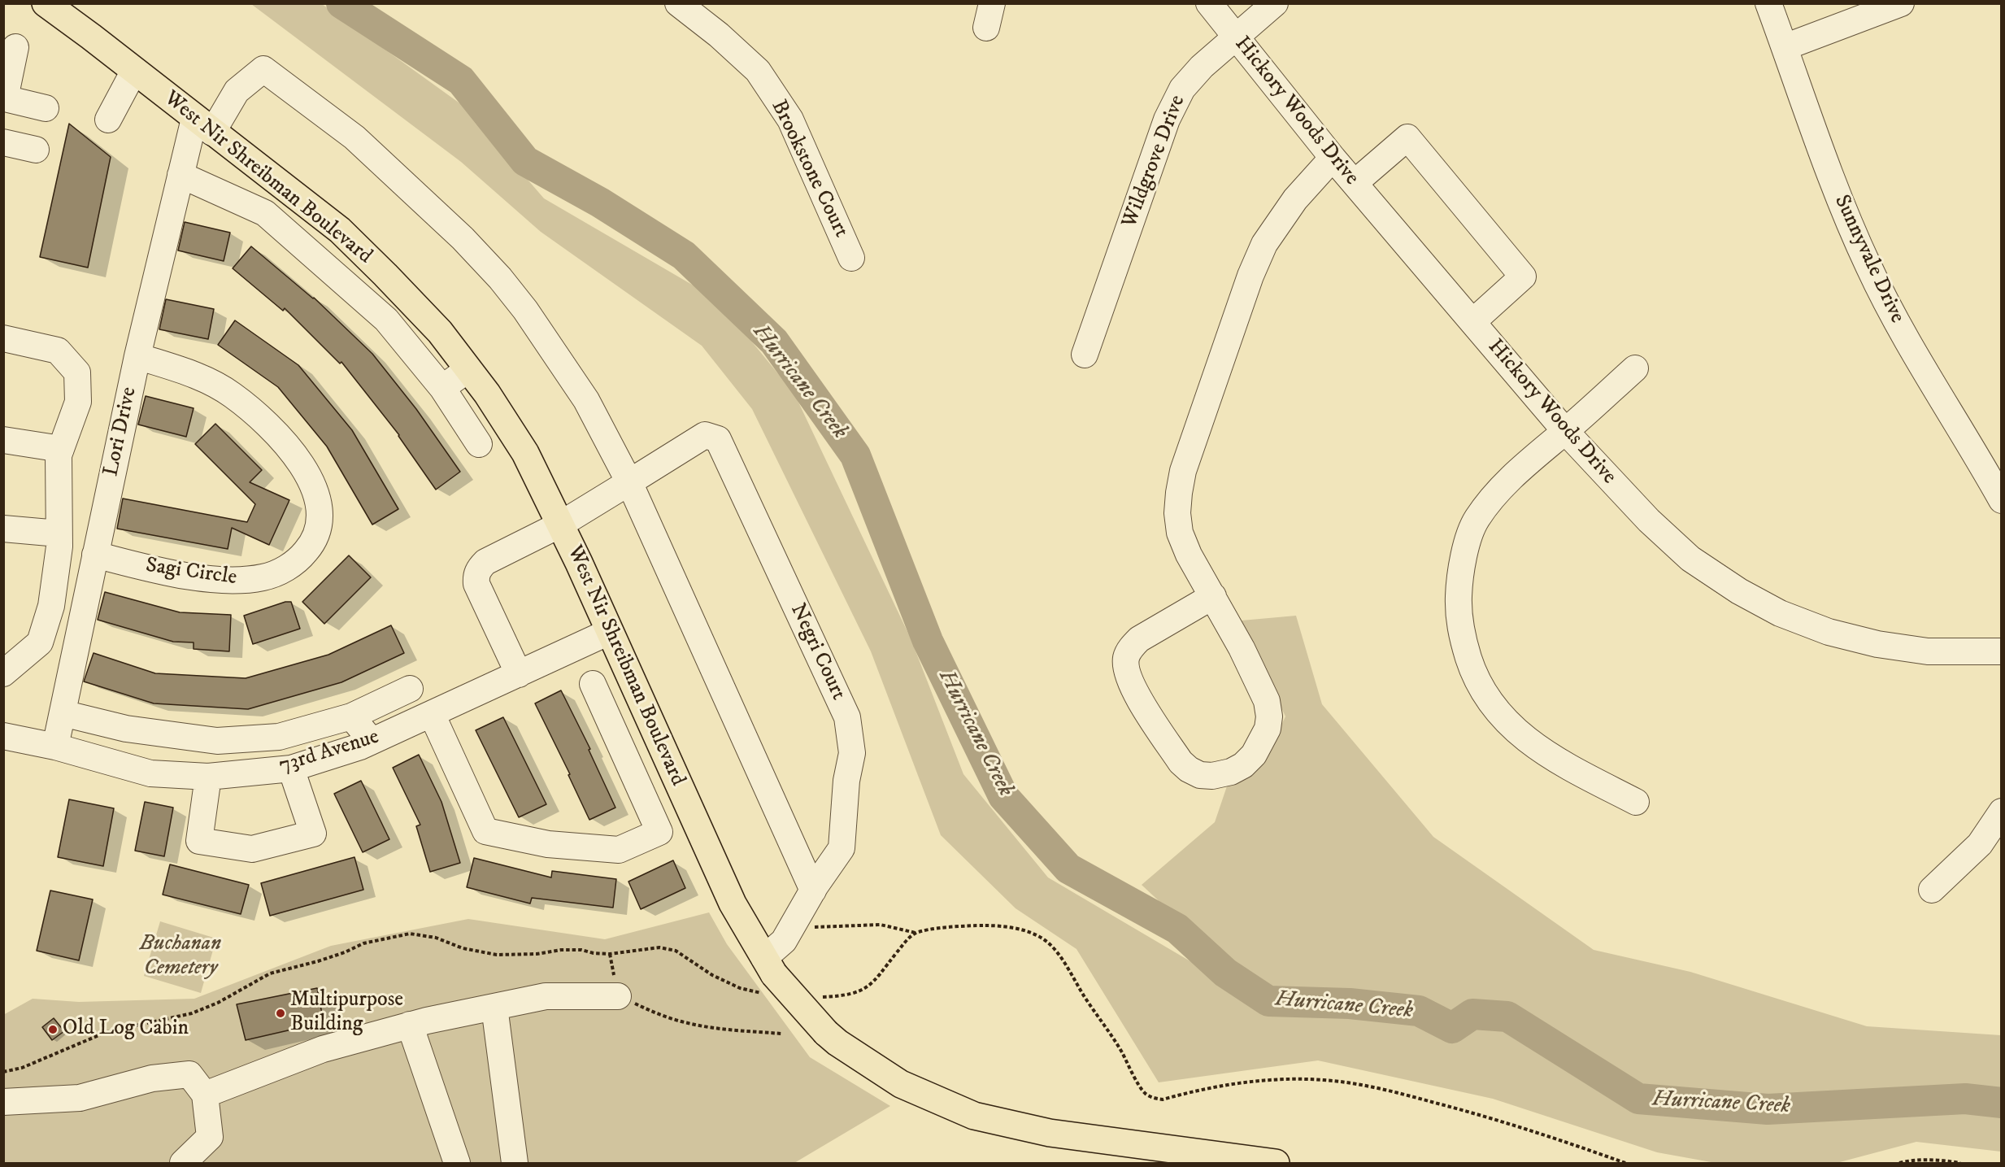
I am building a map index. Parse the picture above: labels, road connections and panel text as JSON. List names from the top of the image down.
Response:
{
  "streets": {
    "main road": ["West Nir Shreibman Boulevard"],
    "street": [
      "Hickory Woods Drive",
      "Wildgrove Drive",
      "Brookstone Court",
      "Sunnyvale Drive",
      "Lori Drive",
      "Sagi Circle",
      "Negri Court",
      "73rd Avenue"
    ]
  },
  "crossings": [
    ["Hickory Woods Drive", "Wildgrove Drive"],
    ["West Nir Shreibman Boulevard", "Lori Drive"],
    ["West Nir Shreibman Boulevard", "Negri Court"],
    ["West Nir Shreibman Boulevard", "73rd Avenue"],
    ["Lori Drive", "Sagi Circle"],
    ["Lori Drive", "Negri Court"],
    ["Lori Drive", "73rd Avenue"],
    ["Negri Court", "73rd Avenue"]
  ],
  "water": ["Hurricane Creek"],
  "parks": ["Buchanan Cemetery"],
  "places": ["Multipurpose Building", "Old Log Cabin"]
}
